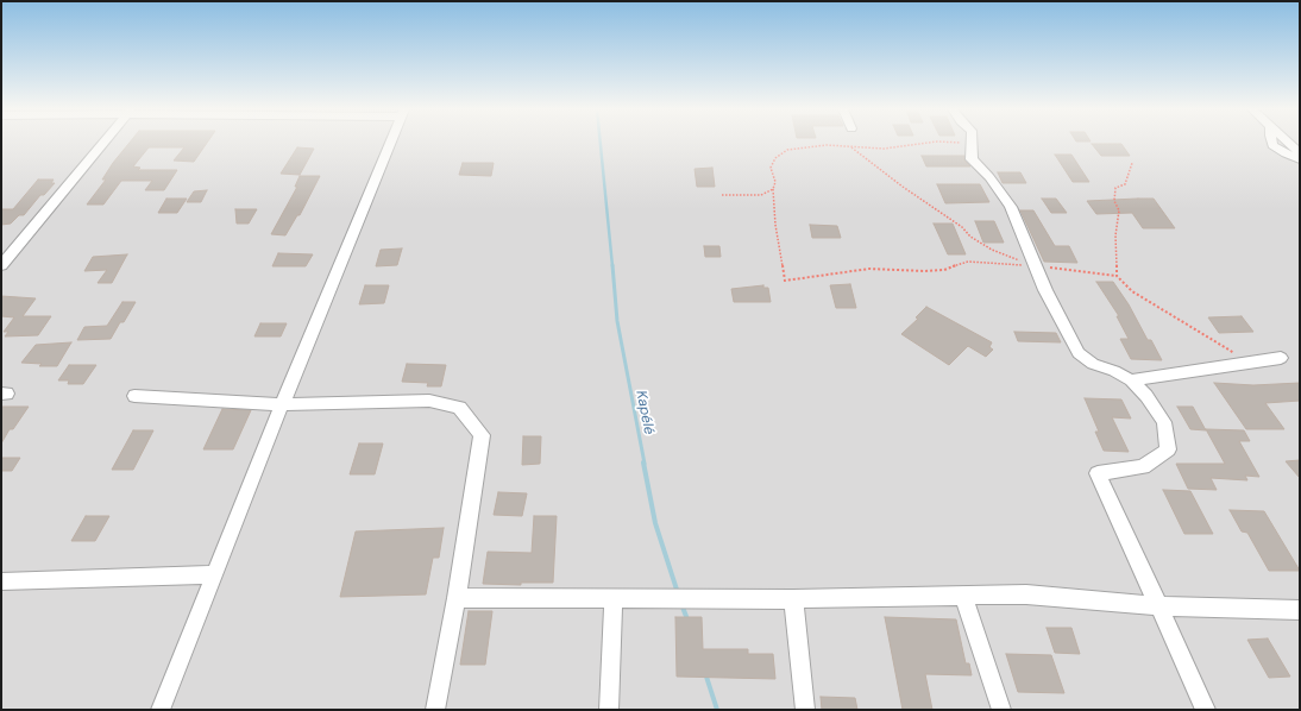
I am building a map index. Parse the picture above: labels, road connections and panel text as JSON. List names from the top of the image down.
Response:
{
  "water": ["Kapélé"]
}
